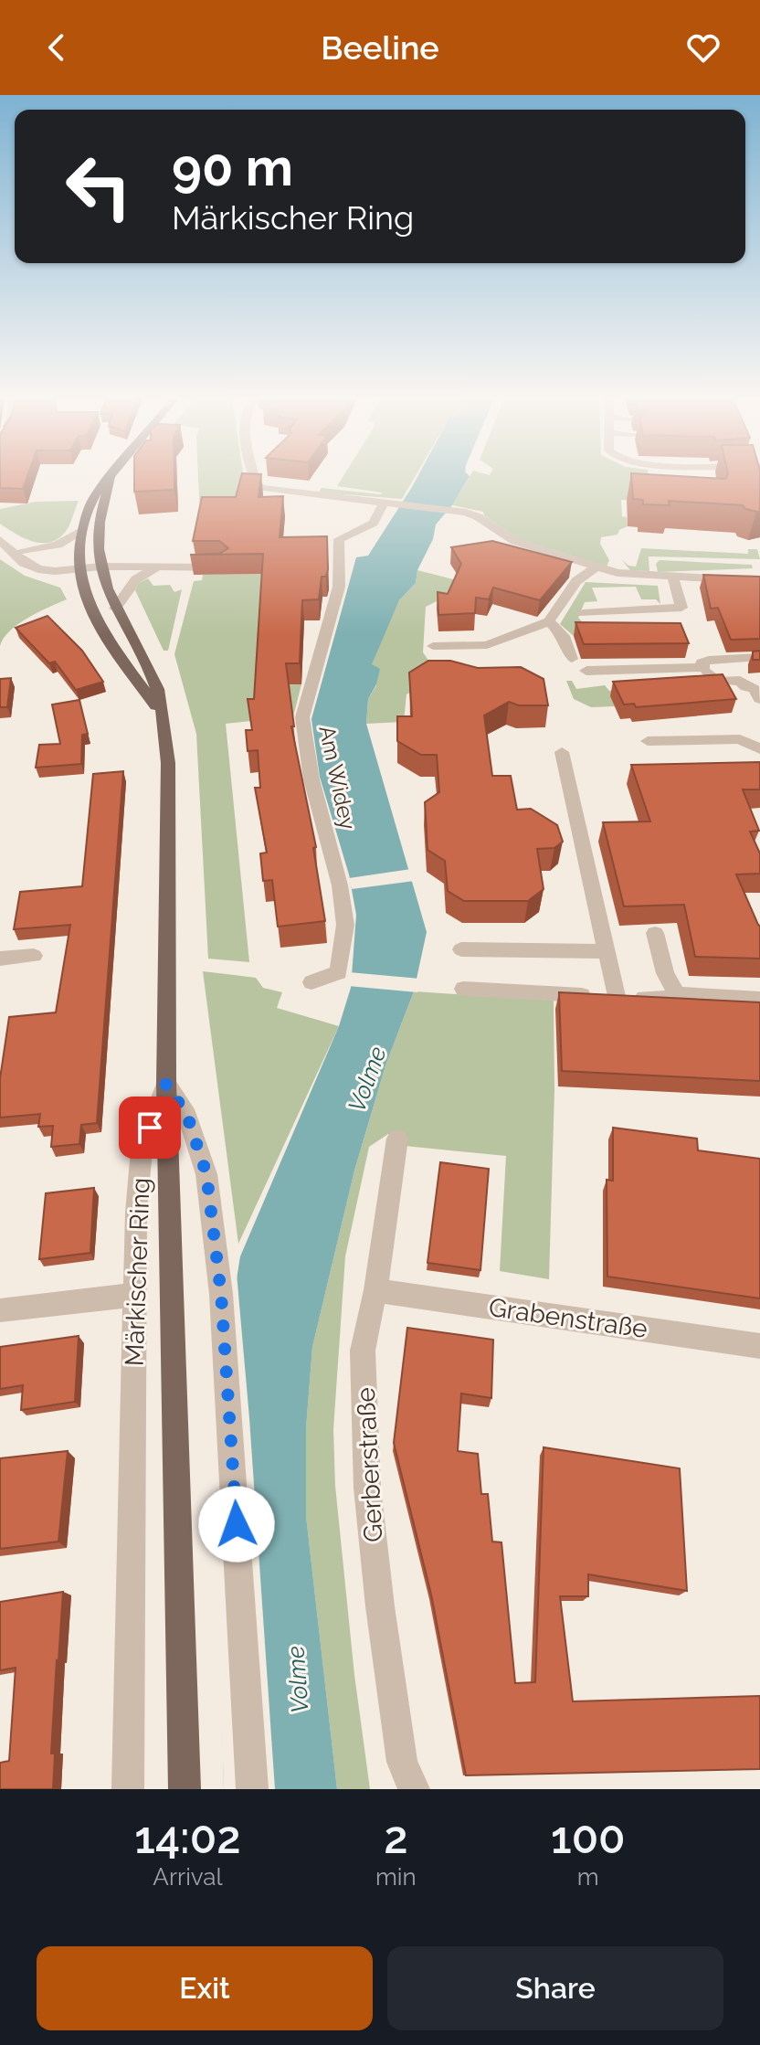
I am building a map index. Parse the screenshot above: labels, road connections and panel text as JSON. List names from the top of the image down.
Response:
{
  "streets": {
    "main road": ["Märkischer Ring"],
    "street": ["Am Widey", "Grabenstraße", "Gerberstraße"]
  },
  "crossings": [
    ["Grabenstraße", "Gerberstraße"]
  ],
  "water": ["Volme"],
  "page": {
    "header": "Beeline",
    "turn": ["90 m", "Märkischer Ring"],
    "eta": [
      "14:02",
      "Arrival",
      "2",
      "min",
      "100",
      "m"
    ],
    "buttons": ["Exit", "Share"]
  }
}
